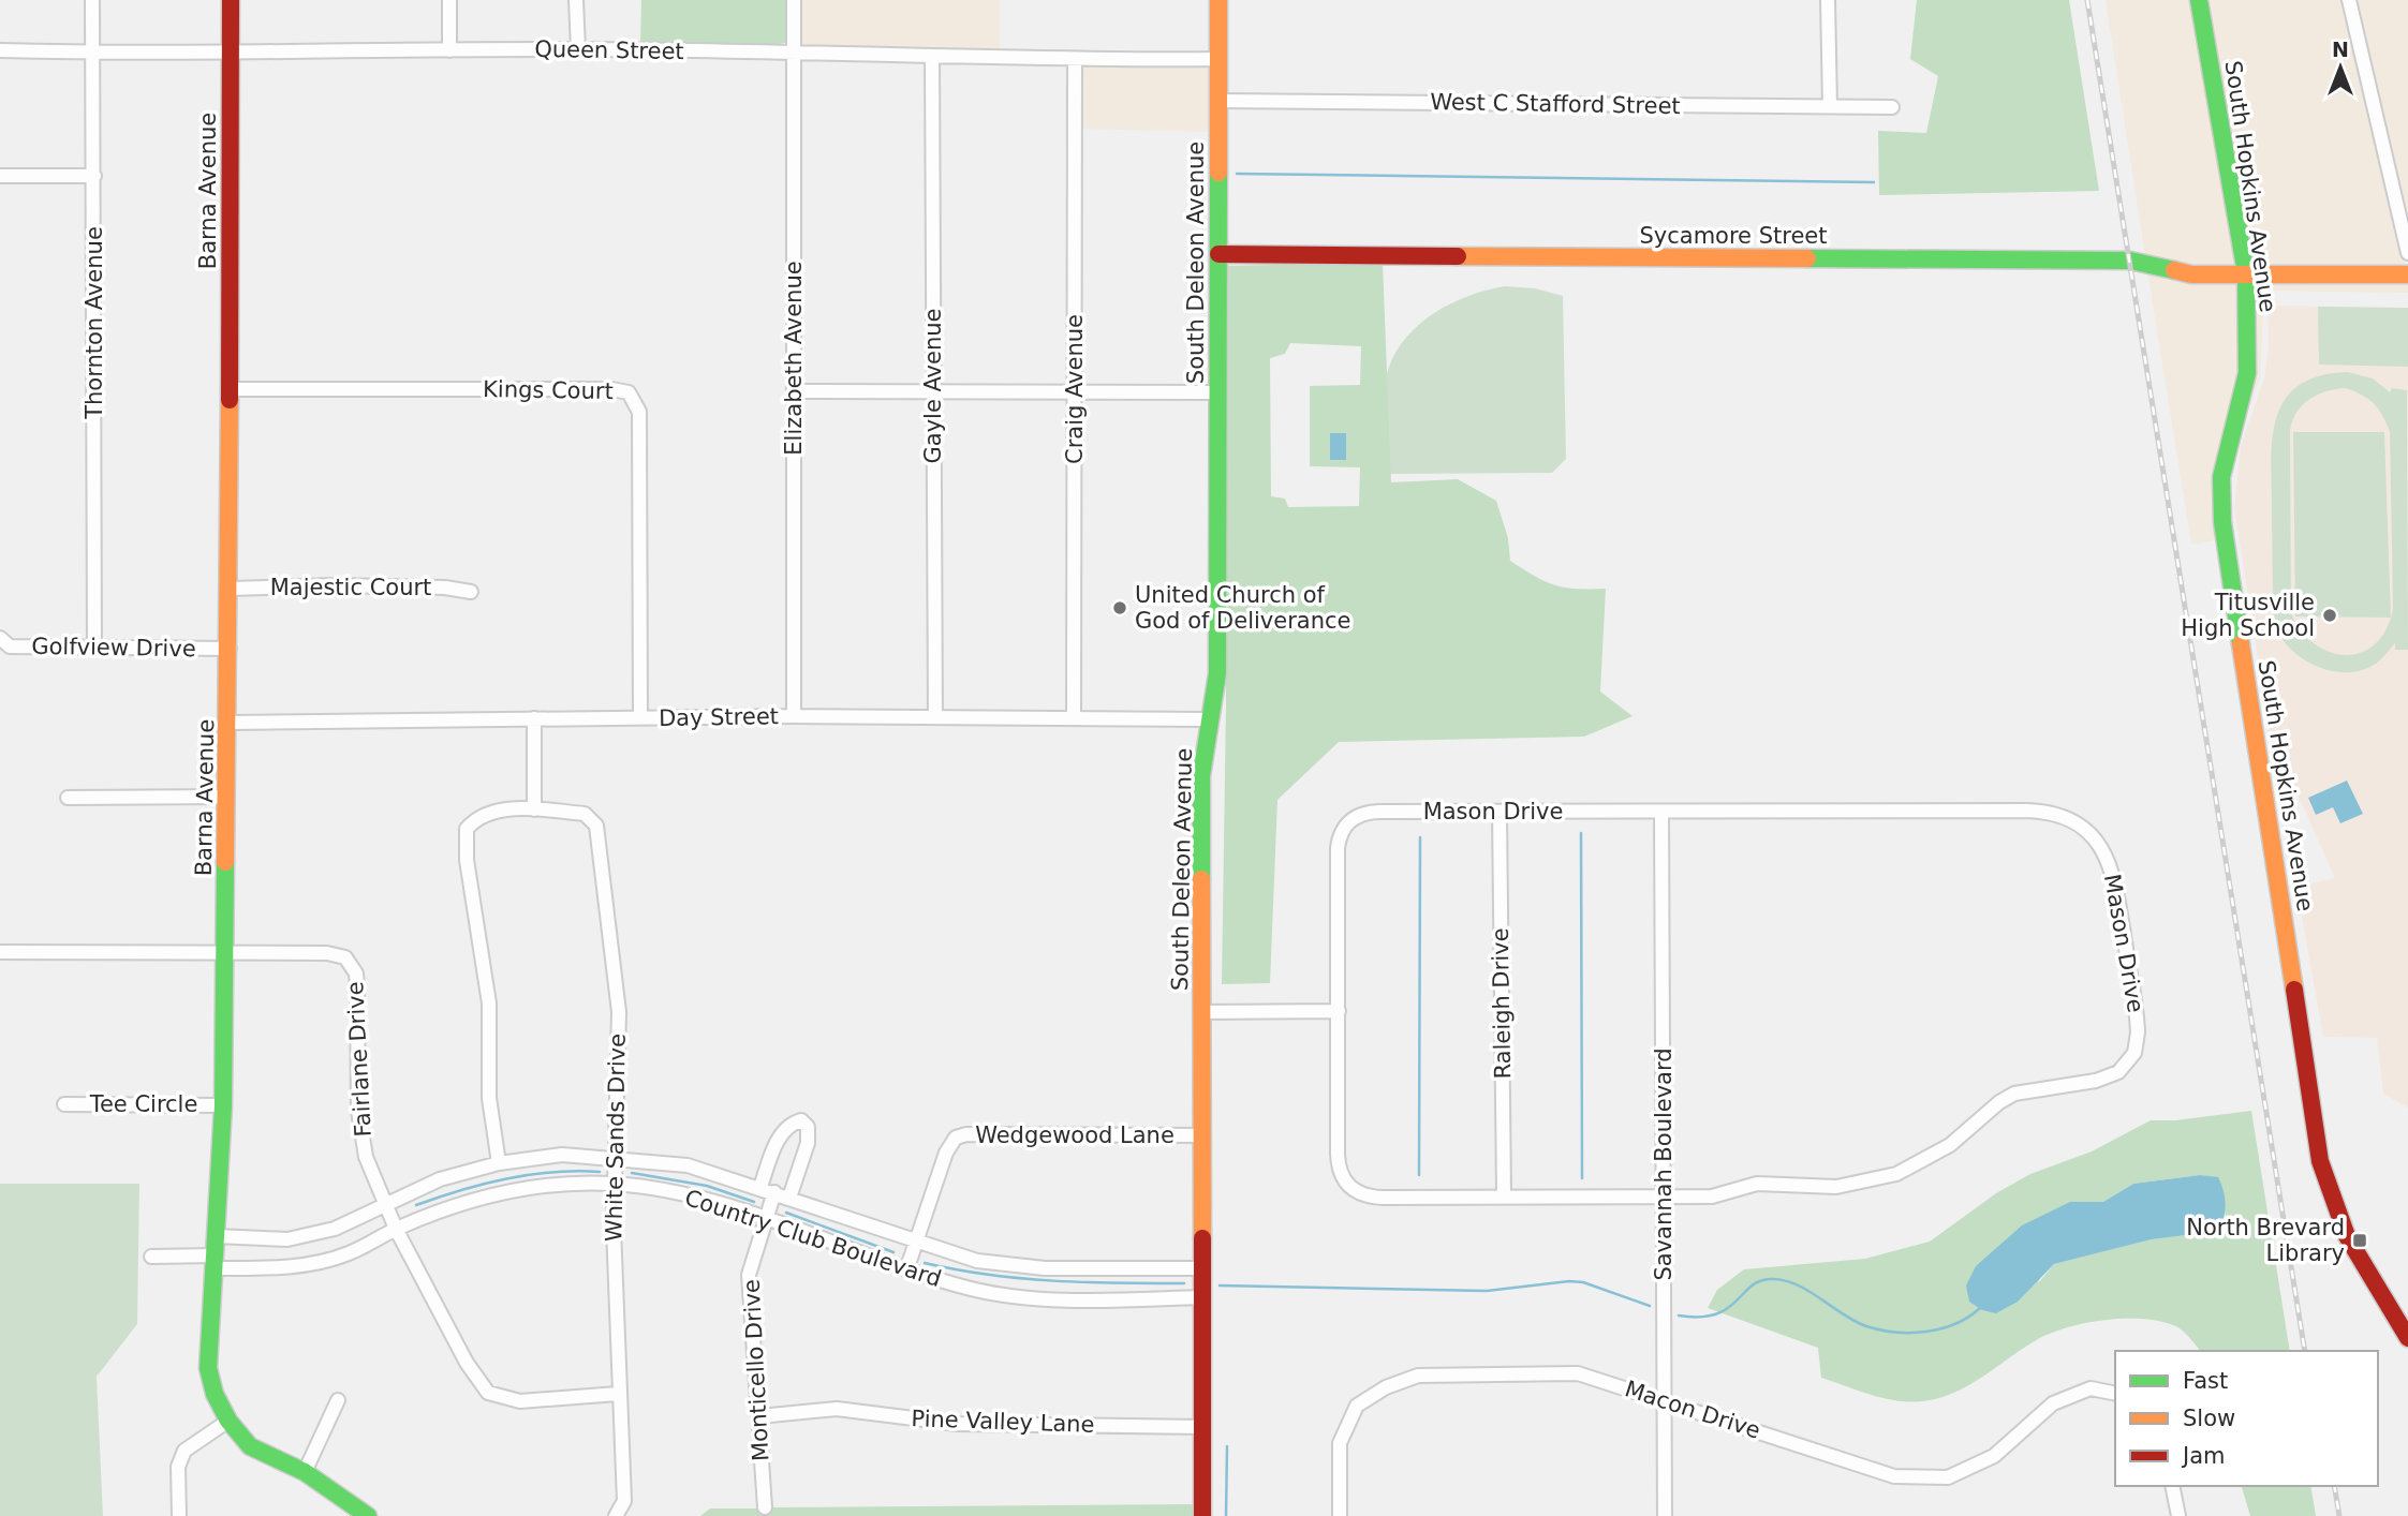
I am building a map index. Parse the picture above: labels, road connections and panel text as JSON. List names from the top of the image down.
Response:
{
  "streets": {
    "street": [
      "Queen Street",
      "West C Stafford Street",
      "South Hopkins Avenue",
      "Barna Avenue",
      "Sycamore Street",
      "South Deleon Avenue",
      "Thornton Avenue",
      "Elizabeth Avenue",
      "Gayle Avenue",
      "Craig Avenue",
      "Kings Court",
      "Majestic Court",
      "Golfview Drive",
      "Day Street",
      "Mason Drive",
      "Raleigh Drive",
      "Fairlane Drive",
      "Tee Circle",
      "Wedgewood Lane",
      "White Sands Drive",
      "Savannah Boulevard",
      "Country Club Boulevard",
      "Monticello Drive",
      "Macon Drive",
      "Pine Valley Lane"
    ]
  },
  "crossings": [
    ["Queen Street", "Barna Avenue"],
    ["Queen Street", "South Deleon Avenue"],
    ["Queen Street", "Thornton Avenue"],
    ["Queen Street", "Elizabeth Avenue"],
    ["Queen Street", "Gayle Avenue"],
    ["Queen Street", "Craig Avenue"],
    ["West C Stafford Street", "South Deleon Avenue"],
    ["South Hopkins Avenue", "Sycamore Street"],
    ["Barna Avenue", "Kings Court"],
    ["Barna Avenue", "Majestic Court"],
    ["Barna Avenue", "Golfview Drive"],
    ["Barna Avenue", "Day Street"],
    ["Barna Avenue", "Fairlane Drive"],
    ["Barna Avenue", "Tee Circle"],
    ["Barna Avenue", "Country Club Boulevard"],
    ["Sycamore Street", "South Deleon Avenue"],
    ["South Deleon Avenue", "Day Street"],
    ["South Deleon Avenue", "Wedgewood Lane"],
    ["South Deleon Avenue", "Country Club Boulevard"],
    ["South Deleon Avenue", "Pine Valley Lane"],
    ["Thornton Avenue", "Golfview Drive"],
    ["Elizabeth Avenue", "Day Street"],
    ["Gayle Avenue", "Day Street"],
    ["Craig Avenue", "Day Street"],
    ["Kings Court", "Day Street"],
    ["Mason Drive", "Raleigh Drive"],
    ["Mason Drive", "Savannah Boulevard"],
    ["Fairlane Drive", "White Sands Drive"],
    ["Fairlane Drive", "Country Club Boulevard"],
    ["Wedgewood Lane", "Country Club Boulevard"],
    ["White Sands Drive", "Country Club Boulevard"],
    ["Savannah Boulevard", "Macon Drive"],
    ["Country Club Boulevard", "Monticello Drive"],
    ["Monticello Drive", "Pine Valley Lane"]
  ],
  "places": {
    "other": ["United Church of God of Deliverance", "Titusville High School"],
    "transit": ["North Brevard Library"]
  },
  "legend": ["Fast", "Slow", "Jam"],
  "north": "top"
}
